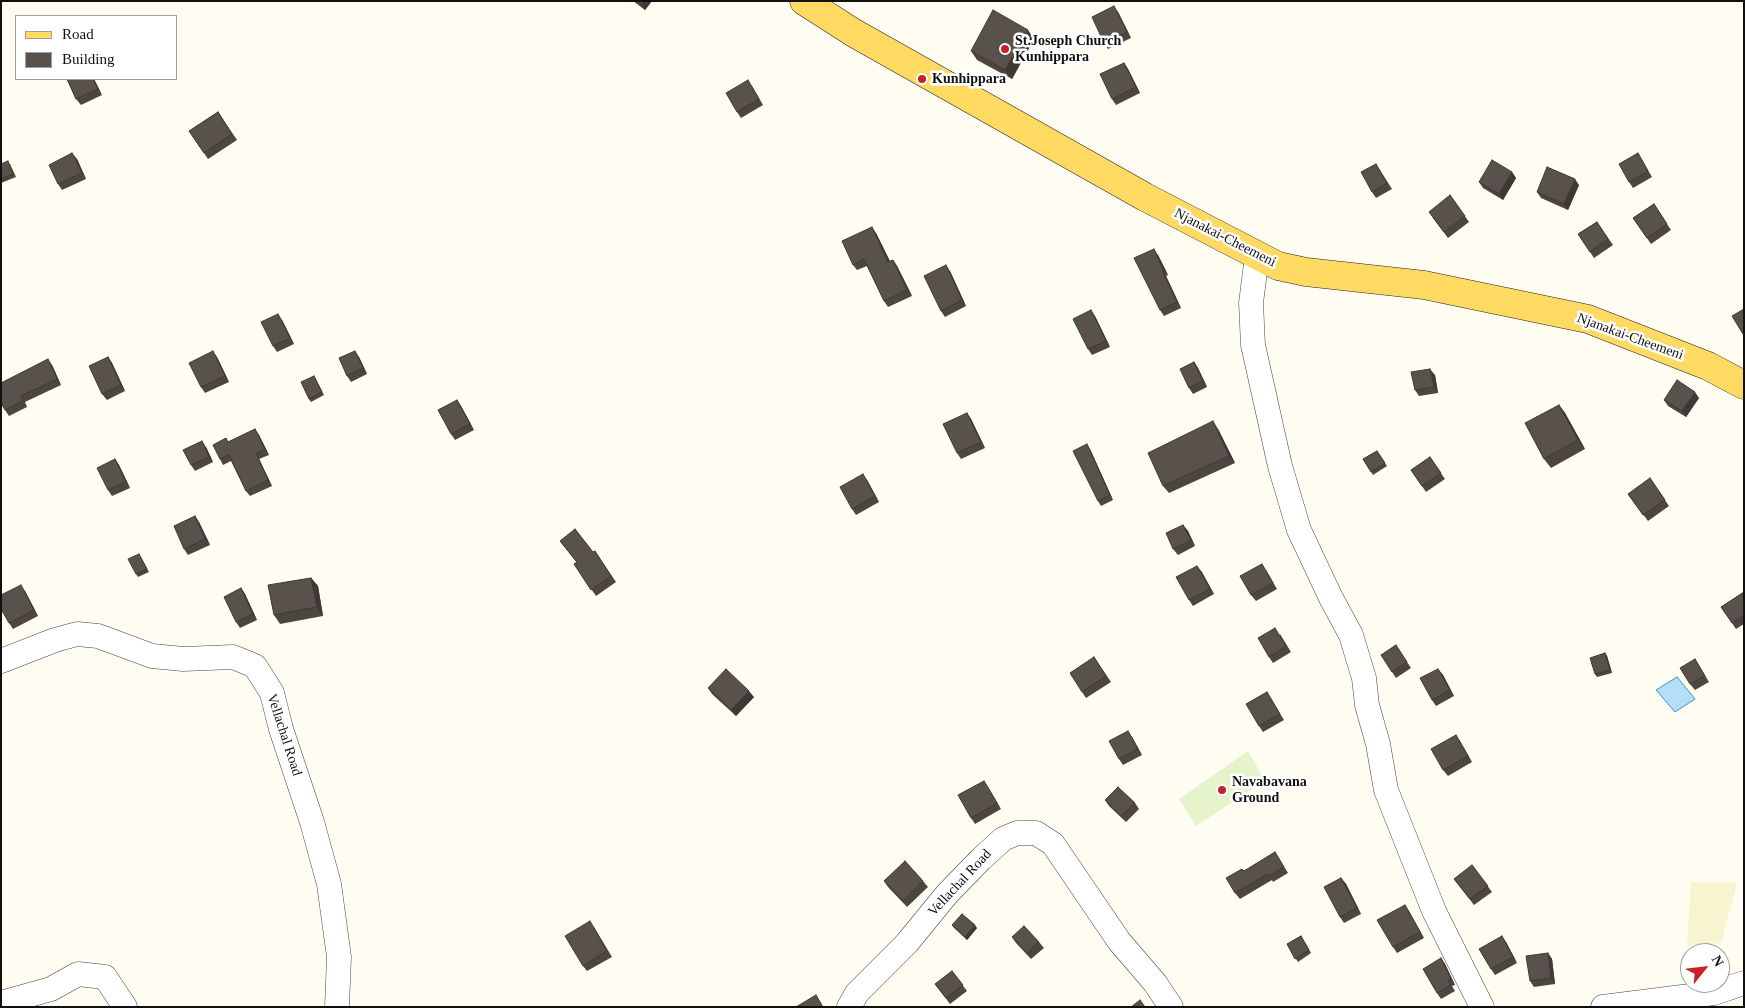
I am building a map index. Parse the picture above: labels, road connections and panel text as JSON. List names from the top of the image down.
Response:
{
  "streets": {
    "main road": ["Njanakai-Cheemeni"],
    "street": ["Vellachal Road"]
  },
  "places": ["St.Joseph Church Kunhippara", "Kunhippara", "Navabavana Ground"],
  "legend": ["Road", "Building"],
  "north": "top right"
}
